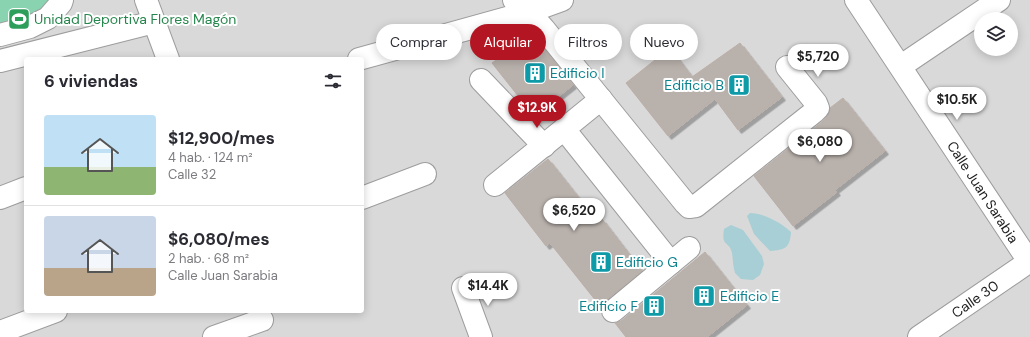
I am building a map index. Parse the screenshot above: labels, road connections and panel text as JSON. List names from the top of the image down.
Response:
{
  "streets": {
    "street": ["Calle Juan Sarabia", "Calle 30"]
  },
  "crossings": [
    ["Calle Juan Sarabia", "Calle 30"]
  ],
  "places": {
    "sports": ["Unidad Deportiva Flores Magón"],
    "building": [
      "Edificio I",
      "Edificio B",
      "Edificio G",
      "Edificio E",
      "Edificio F"
    ]
  },
  "page": {
    "chip": [
      "Comprar",
      "Alquilar",
      "Filtros",
      "Nuevo"
    ],
    "price": [
      "$5,720",
      "$10.5K",
      "$12.9K",
      "$6,080",
      "$6,520",
      "$14.4K"
    ],
    "heading": "6 viviendas",
    "list": [
      {
        "name": "$12,900/mes",
        "note": "4 hab. · 124 m² · Calle 32"
      },
      {
        "name": "$6,080/mes",
        "note": "2 hab. · 68 m² · Calle Juan Sarabia"
      }
    ]
  }
}
